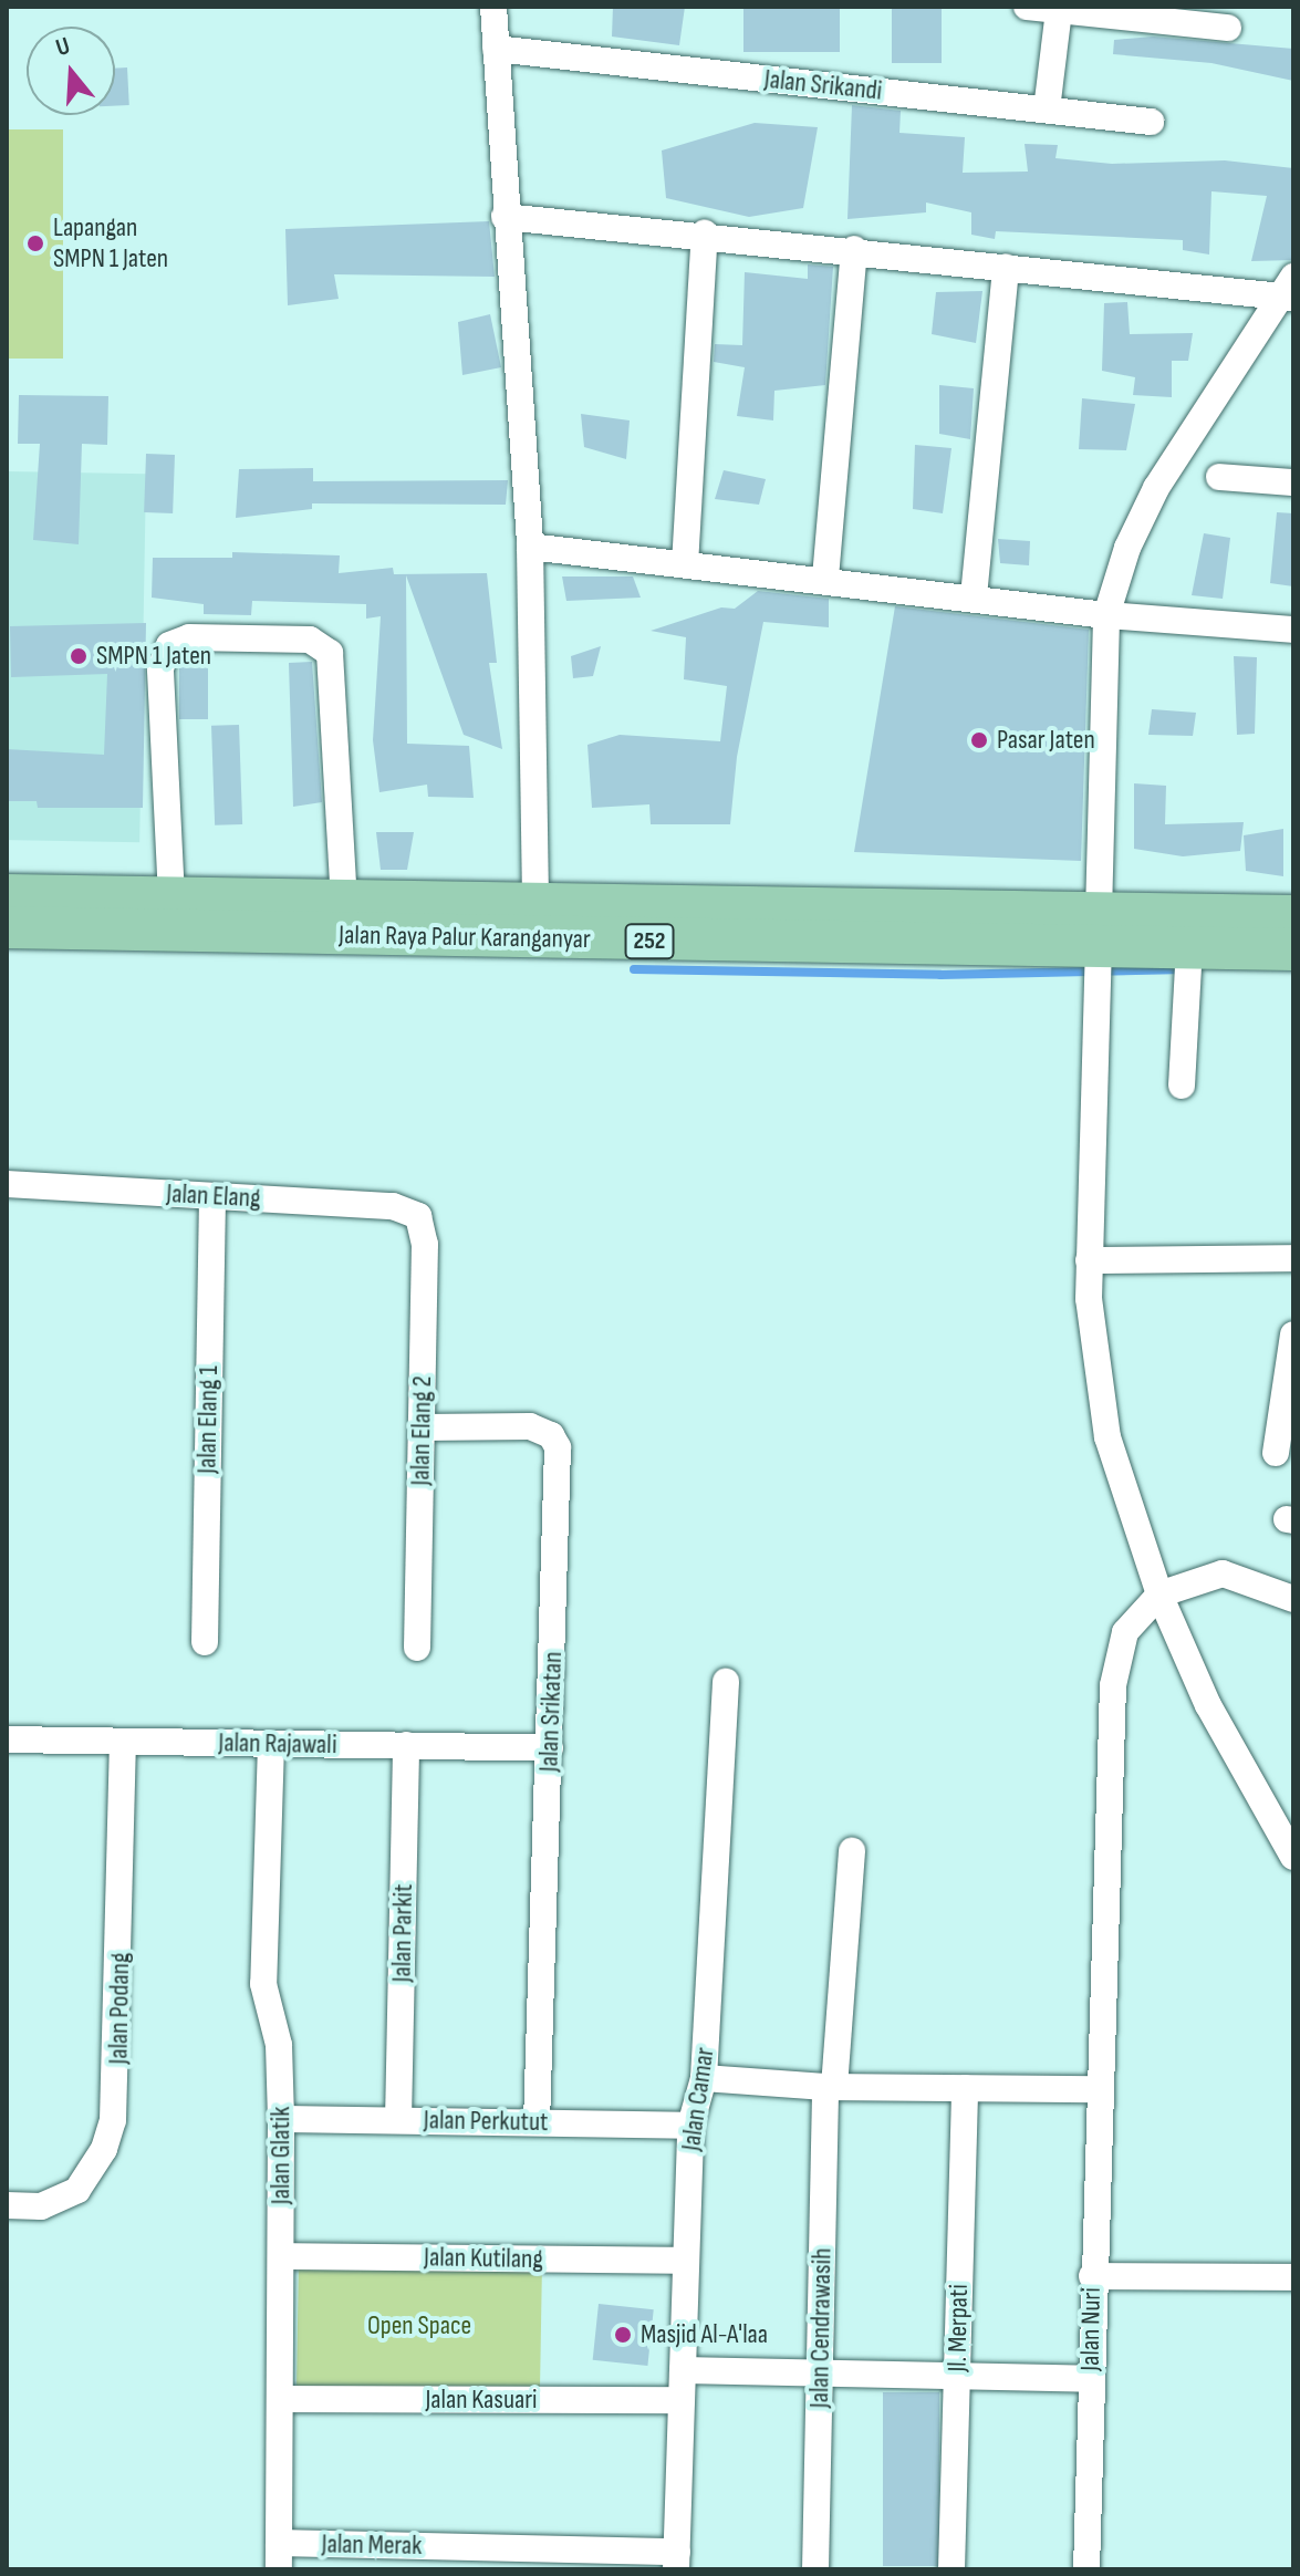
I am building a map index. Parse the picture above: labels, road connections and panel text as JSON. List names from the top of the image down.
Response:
{
  "streets": {
    "main road": ["Jalan Raya Palur Karanganyar", "252"],
    "street": [
      "Jalan Srikandi",
      "Jalan Elang",
      "Jalan Elang 1",
      "Jalan Elang 2",
      "Jalan Srikatan",
      "Jalan Rajawali",
      "Jalan Parkit",
      "Jalan Podang",
      "Jalan Camar",
      "Jalan Perkutut",
      "Jalan Glatik",
      "Jalan Kutilang",
      "Jalan Cendrawasih",
      "Jl. Merpati",
      "Jalan Nuri",
      "Jalan Kasuari",
      "Jalan Merak"
    ]
  },
  "crossings": [
    ["Jalan Elang", "Jalan Elang 1"],
    ["Jalan Elang", "Jalan Elang 2"],
    ["Jalan Elang 2", "Jalan Srikatan"],
    ["Jalan Srikatan", "Jalan Rajawali"],
    ["Jalan Srikatan", "Jalan Perkutut"],
    ["Jalan Rajawali", "Jalan Parkit"],
    ["Jalan Rajawali", "Jalan Podang"],
    ["Jalan Rajawali", "Jalan Glatik"],
    ["Jalan Parkit", "Jalan Perkutut"],
    ["Jalan Camar", "Jalan Perkutut"],
    ["Jalan Camar", "Jalan Kutilang"],
    ["Jalan Camar", "Jalan Kasuari"],
    ["Jalan Camar", "Jalan Merak"],
    ["Jalan Perkutut", "Jalan Glatik"],
    ["Jalan Glatik", "Jalan Kutilang"],
    ["Jalan Glatik", "Jalan Kasuari"],
    ["Jalan Glatik", "Jalan Merak"]
  ],
  "parks": ["Open Space"],
  "places": [
    "Lapangan SMPN 1 Jaten",
    "SMPN 1 Jaten",
    "Pasar Jaten",
    "Masjid Al-A'laa"
  ],
  "north": "top"
}
